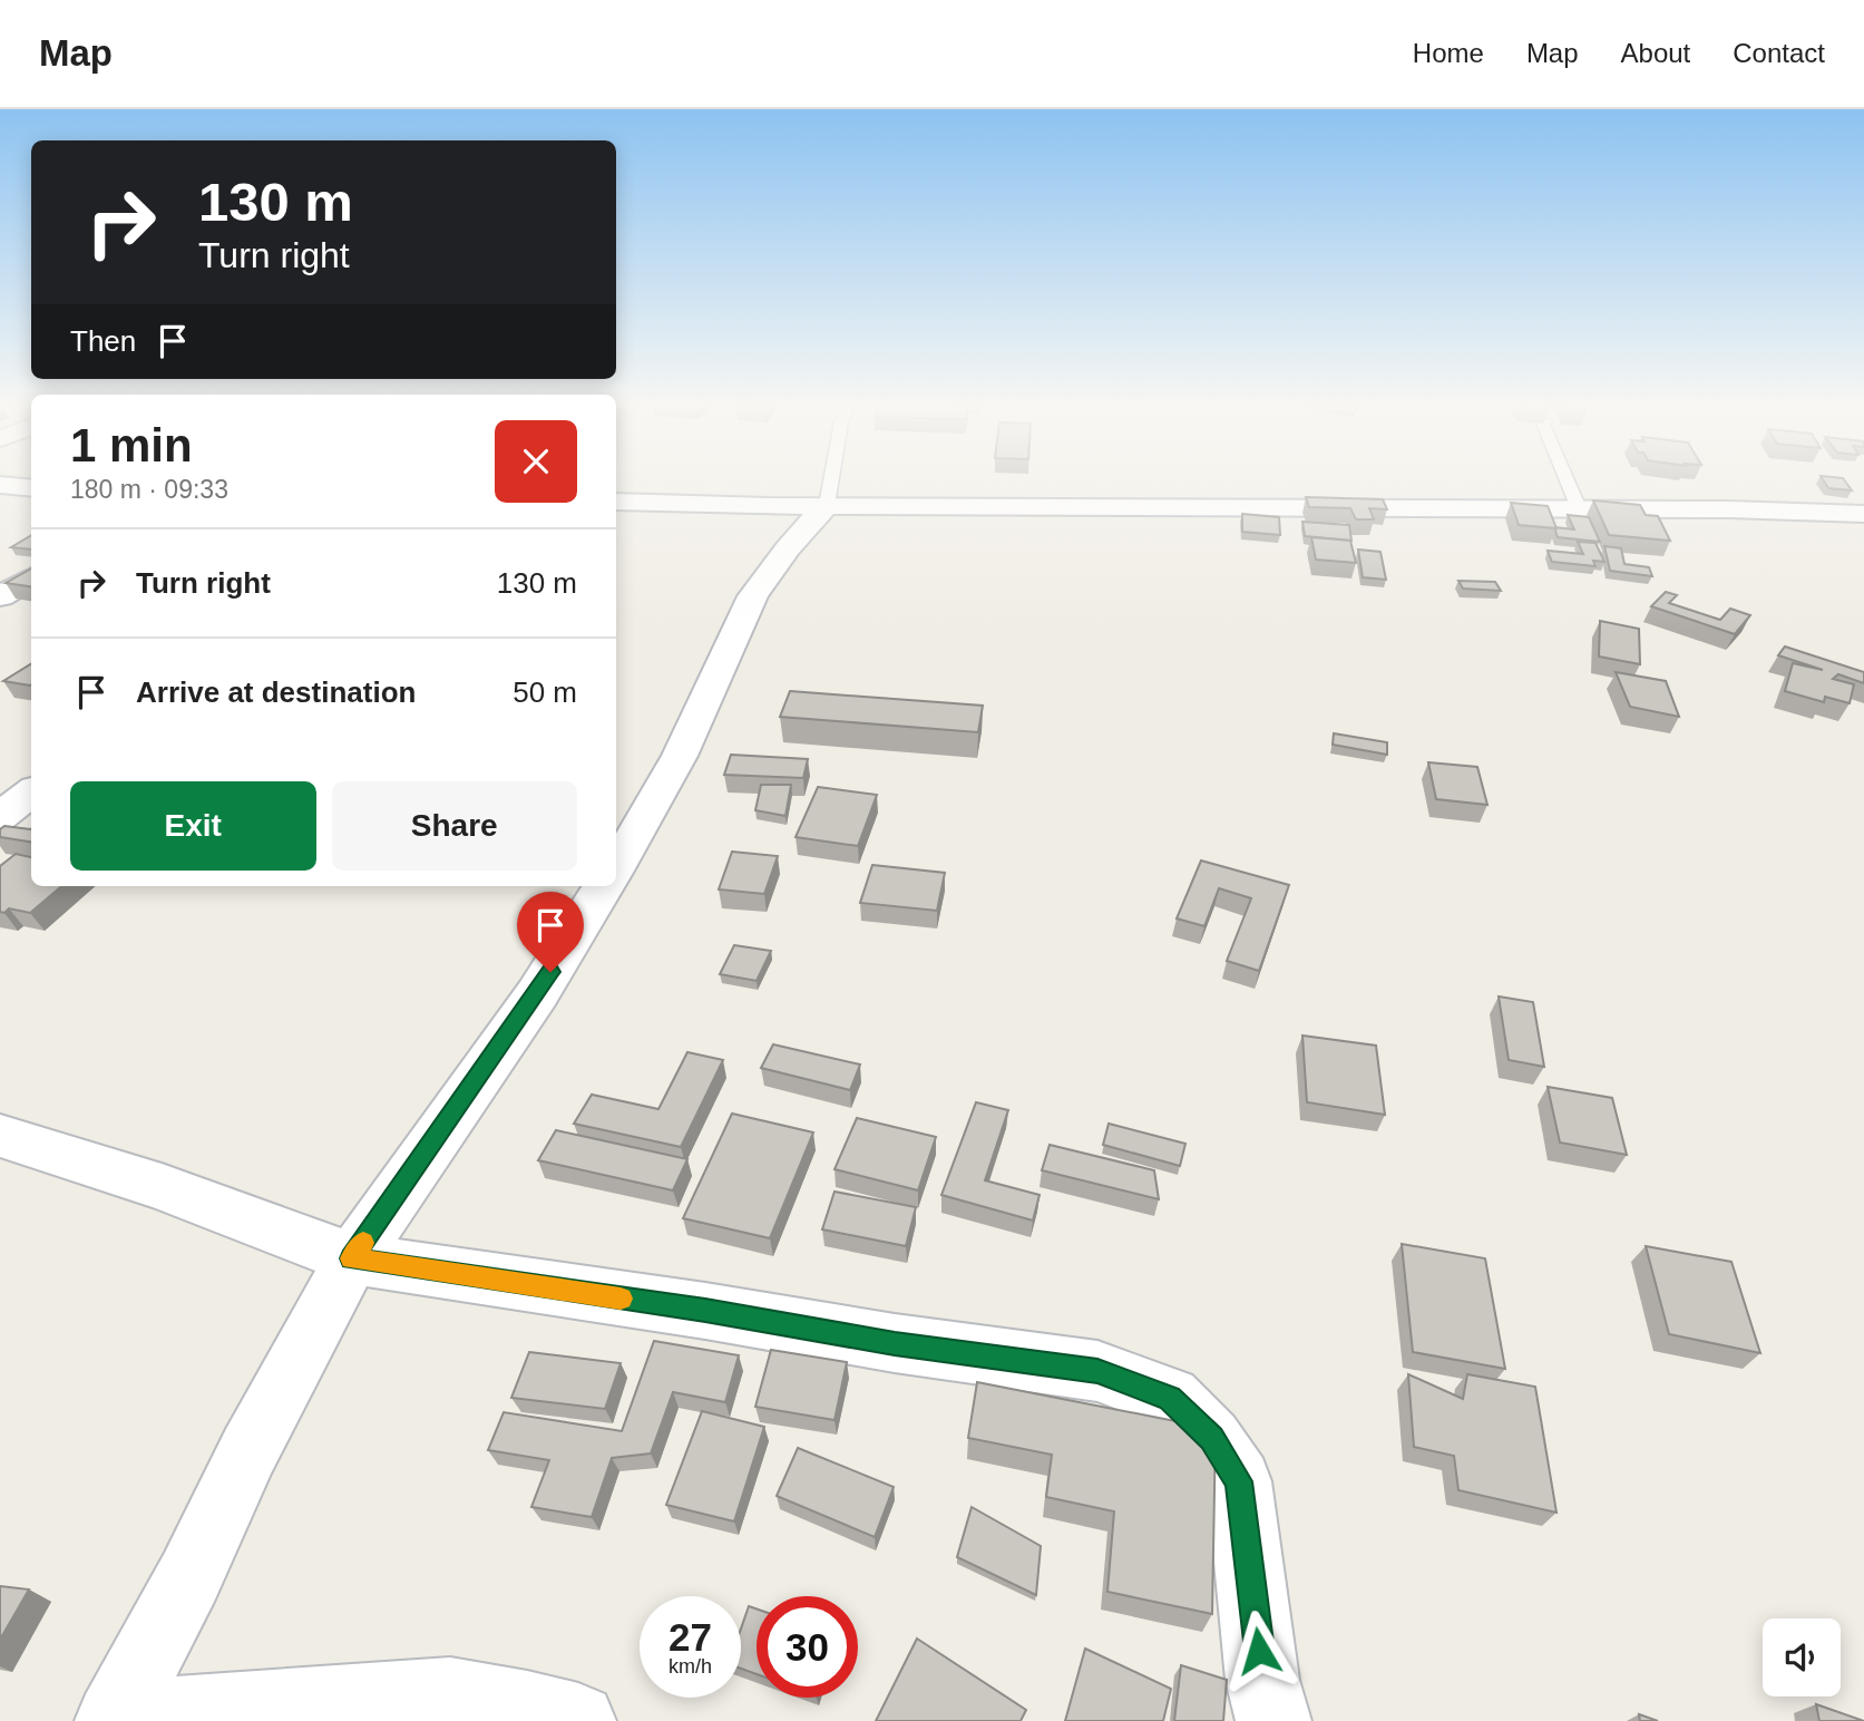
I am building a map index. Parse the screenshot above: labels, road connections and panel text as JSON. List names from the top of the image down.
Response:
{
  "page": {
    "header": "Map",
    "nav": [
      "Home",
      "Map",
      "About",
      "Contact"
    ],
    "turn": ["130 m", "Turn right"],
    "then": "Then",
    "heading": ["1 min", "180 m · 09:33"],
    "list": [
      {
        "name": "Turn right",
        "value": "130 m"
      },
      {
        "name": "Arrive at destination",
        "value": "50 m"
      }
    ],
    "buttons": ["Exit", "Share"],
    "speed": "27 km/h",
    "limit": "30"
  }
}
